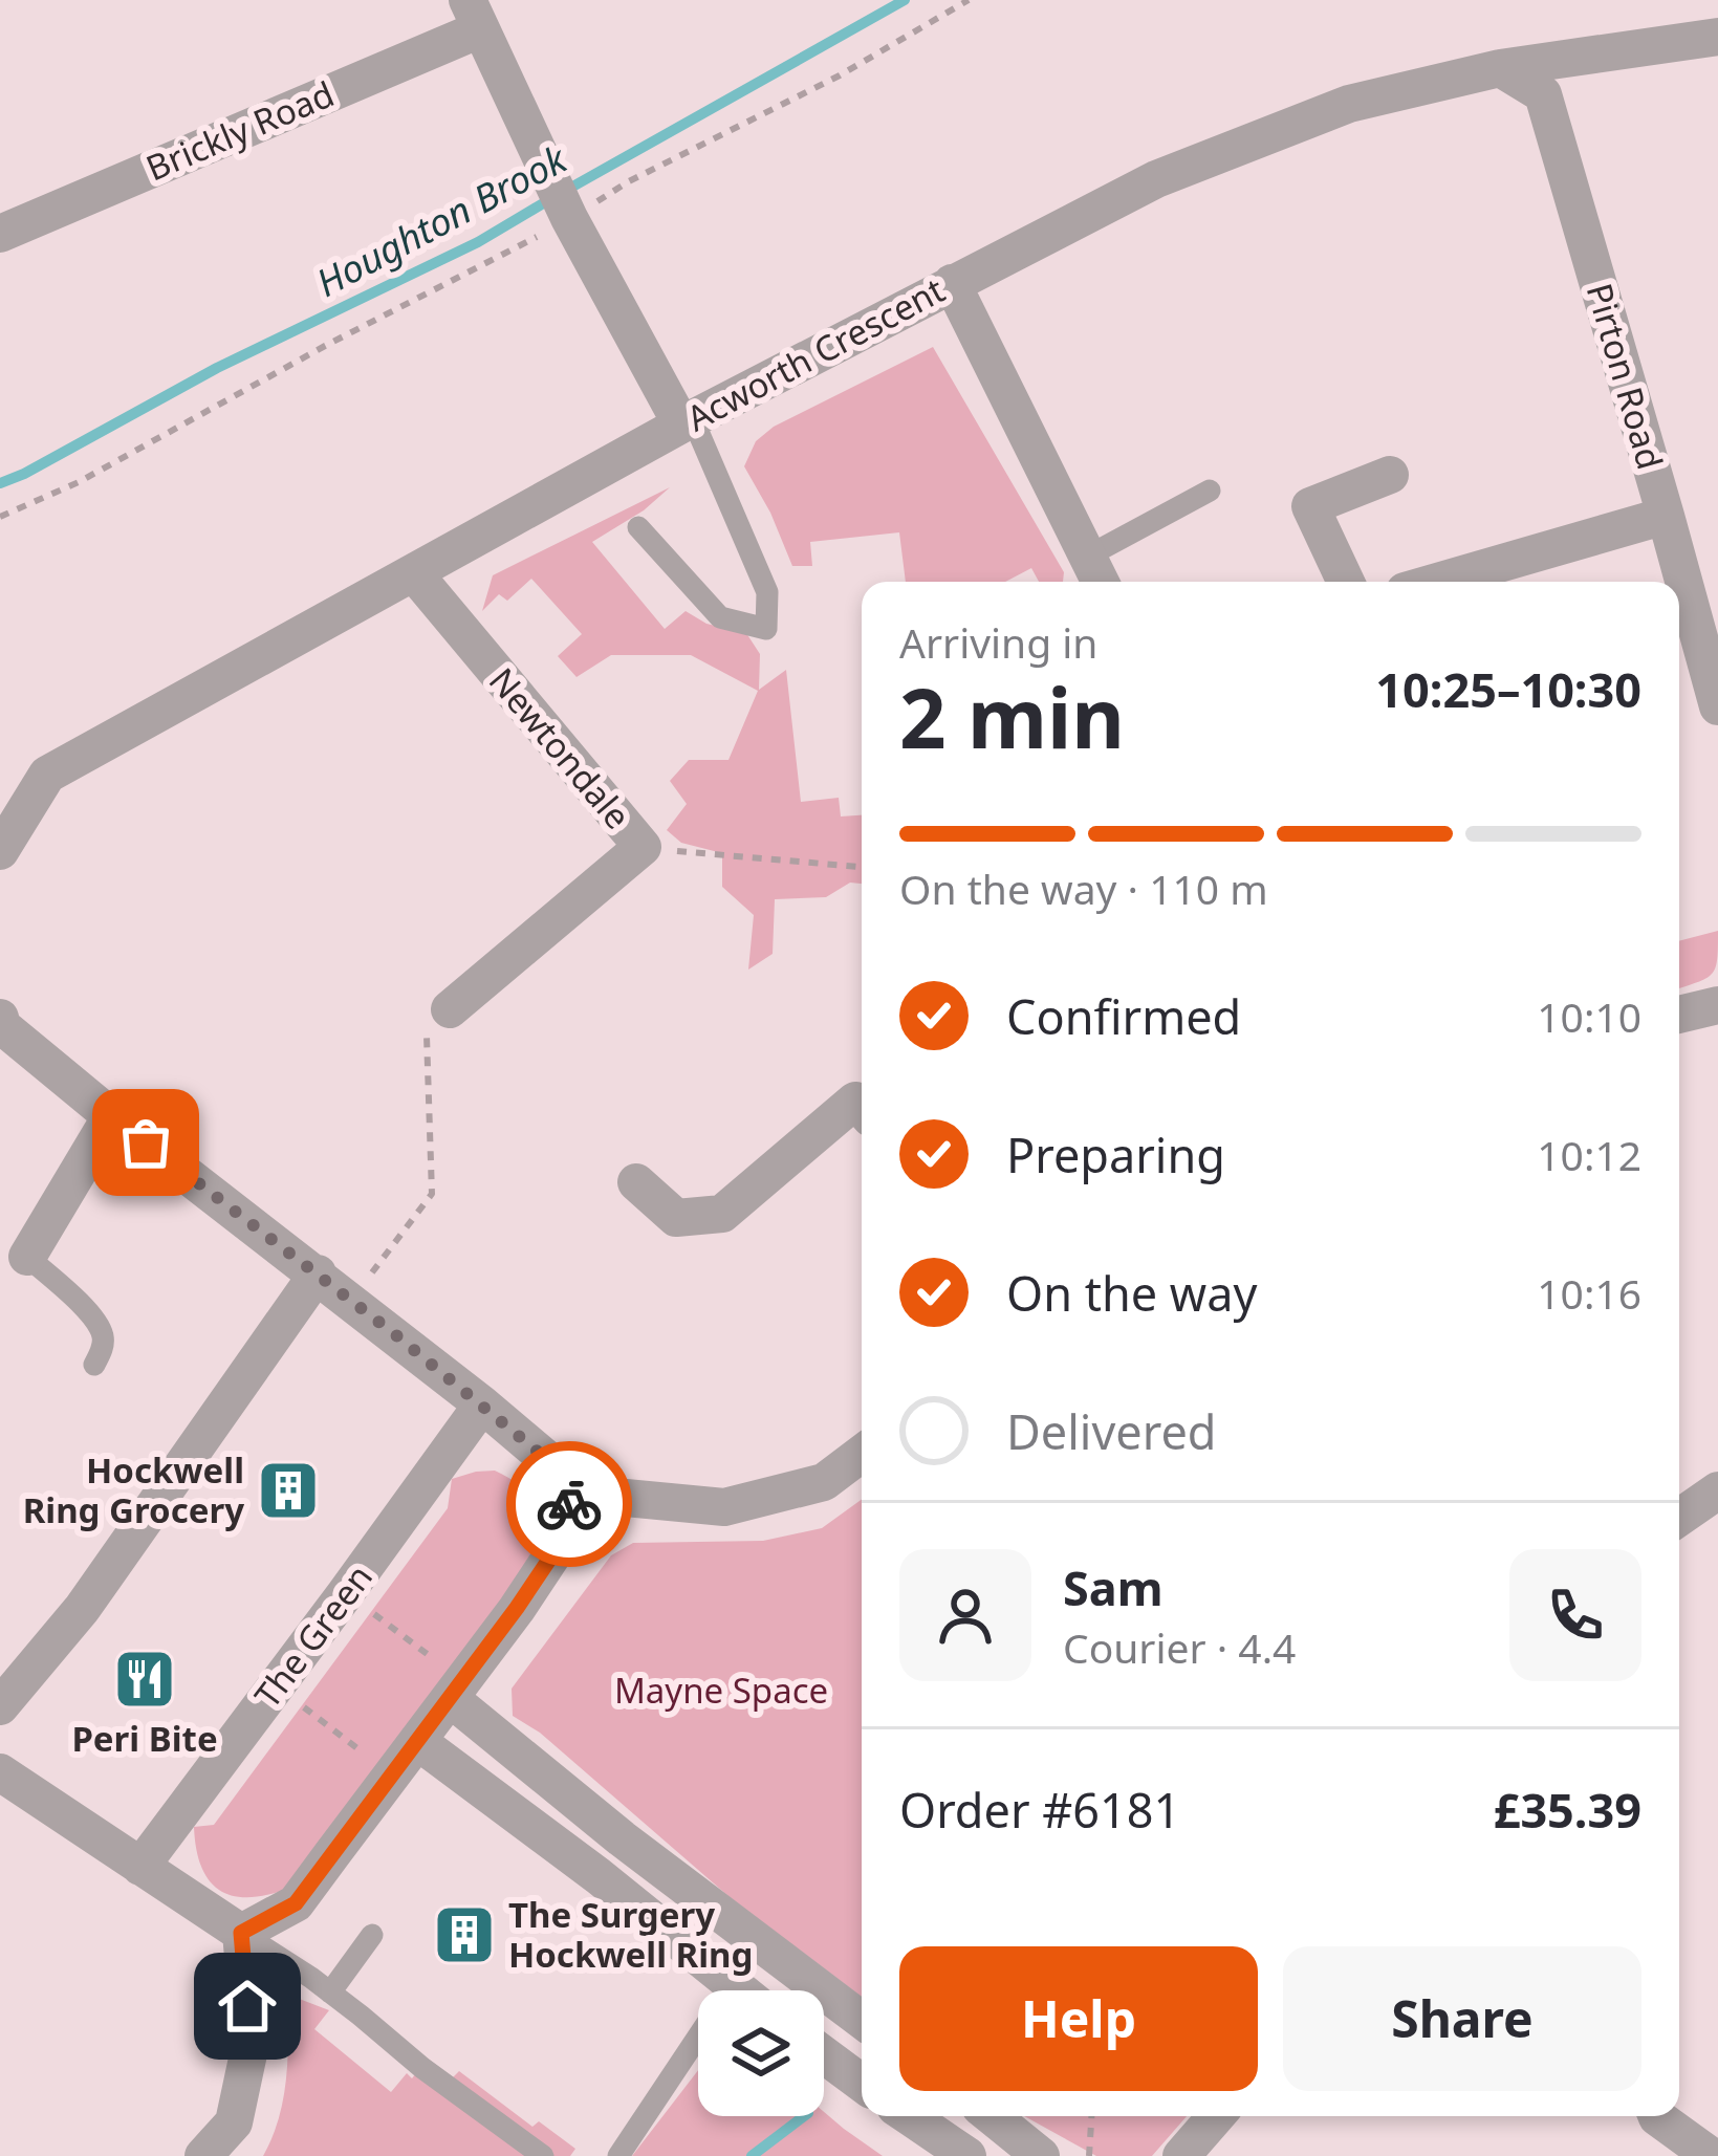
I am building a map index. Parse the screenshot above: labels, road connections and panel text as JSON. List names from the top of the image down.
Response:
{
  "streets": {
    "street": [
      "Brickly Road",
      "Acworth Crescent",
      "Pirton Road",
      "Newtondale",
      "The Green"
    ]
  },
  "crossings": [
    ["Acworth Crescent", "Pirton Road"],
    ["Acworth Crescent", "Newtondale"]
  ],
  "water": ["Houghton Brook"],
  "parks": ["Mayne Space"],
  "places": {
    "building": ["Hockwell Ring Grocery", "The Surgery Hockwell Ring"],
    "restaurant": ["Peri Bite"]
  },
  "page": {
    "heading": ["2 min", "Arriving in", "10:25–10:30"],
    "panel": [
      "Sam",
      "Courier · 4.4",
      "Order #6181",
      "£35.39"
    ],
    "bar": "On the way · 110 m",
    "list": [
      ["Confirmed", "10:10"],
      ["Preparing", "10:12"],
      ["On the way", "10:16"],
      "Delivered"
    ],
    "buttons": ["Help", "Share"]
  }
}
